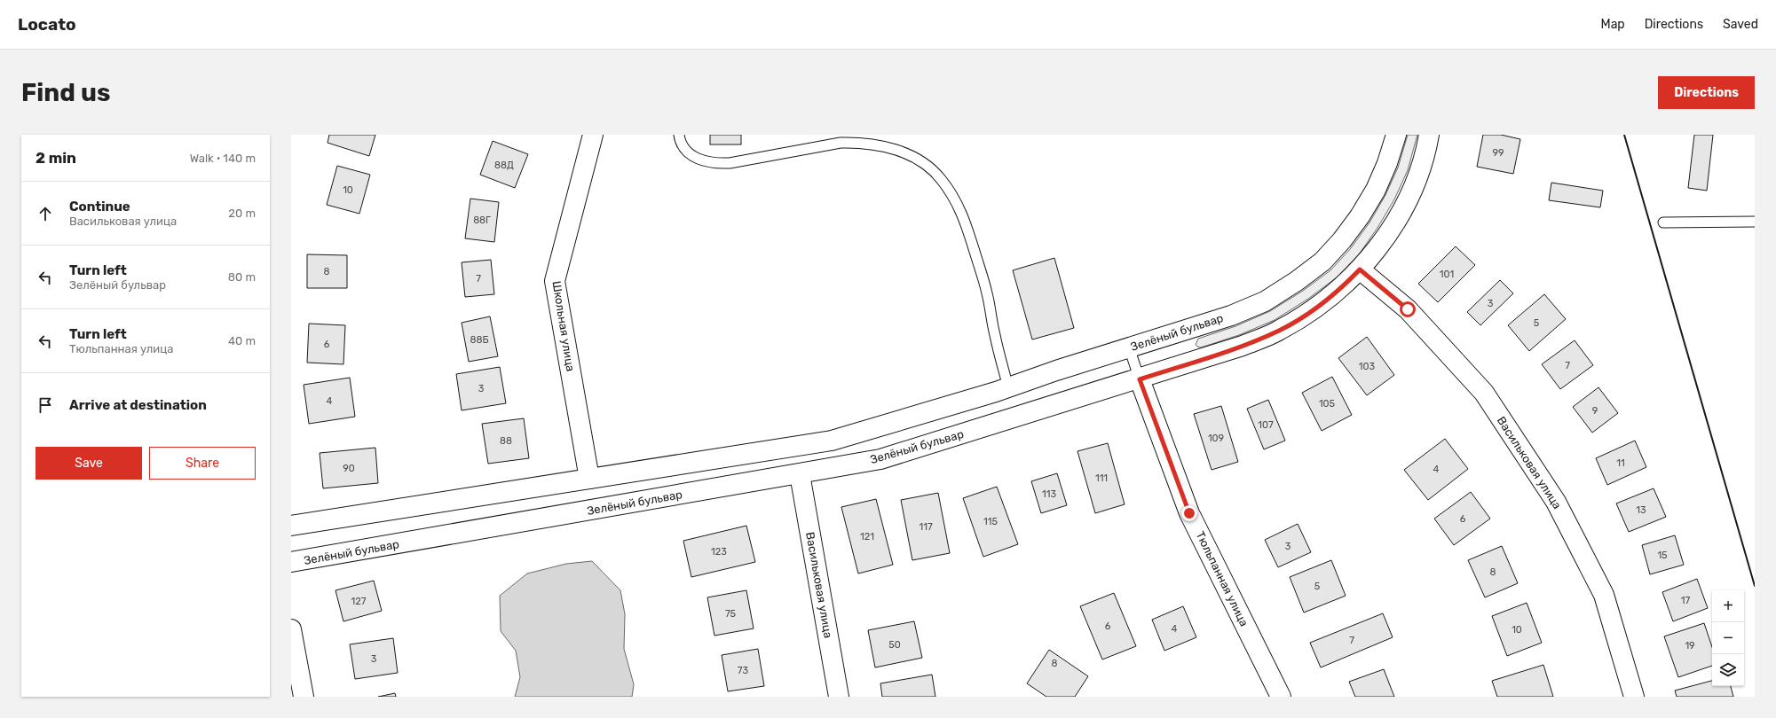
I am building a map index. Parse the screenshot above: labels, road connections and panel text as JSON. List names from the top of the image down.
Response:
{
  "streets": {
    "street": [
      "Школьная улица",
      "Зелёный бульвар",
      "Васильковая улица",
      "Тюльпанная улица"
    ]
  },
  "crossings": [
    ["Школьная улица", "Зелёный бульвар"],
    ["Зелёный бульвар", "Васильковая улица"],
    ["Зелёный бульвар", "Тюльпанная улица"]
  ],
  "house_numbers": [
    "99",
    "88Д",
    "10",
    "88Г",
    "8",
    "101",
    "7",
    "3",
    "5",
    "88Б",
    "6",
    "7",
    "103",
    "3",
    "4",
    "105",
    "9",
    "107",
    "109",
    "88",
    "11",
    "90",
    "4",
    "111",
    "113",
    "13",
    "6",
    "115",
    "117",
    "121",
    "3",
    "123",
    "15",
    "8",
    "5",
    "17",
    "127",
    "75",
    "6",
    "4",
    "10",
    "7",
    "50",
    "19",
    "3",
    "8",
    "73"
  ],
  "page": {
    "header": "Locato",
    "nav": ["Map", "Directions", "Saved"],
    "buttons": [
      "Directions",
      ["Save", "Share"]
    ],
    "title": "Find us",
    "heading": ["2 min", "Walk · 140 m"],
    "list": [
      ["Continue", "Васильковая улица", "20 m"],
      ["Turn left", "Зелёный бульвар", "80 m"],
      ["Turn left", "Тюльпанная улица", "40 m"],
      "Arrive at destination"
    ],
    "map_buttons": ["+", "−"]
  }
}
